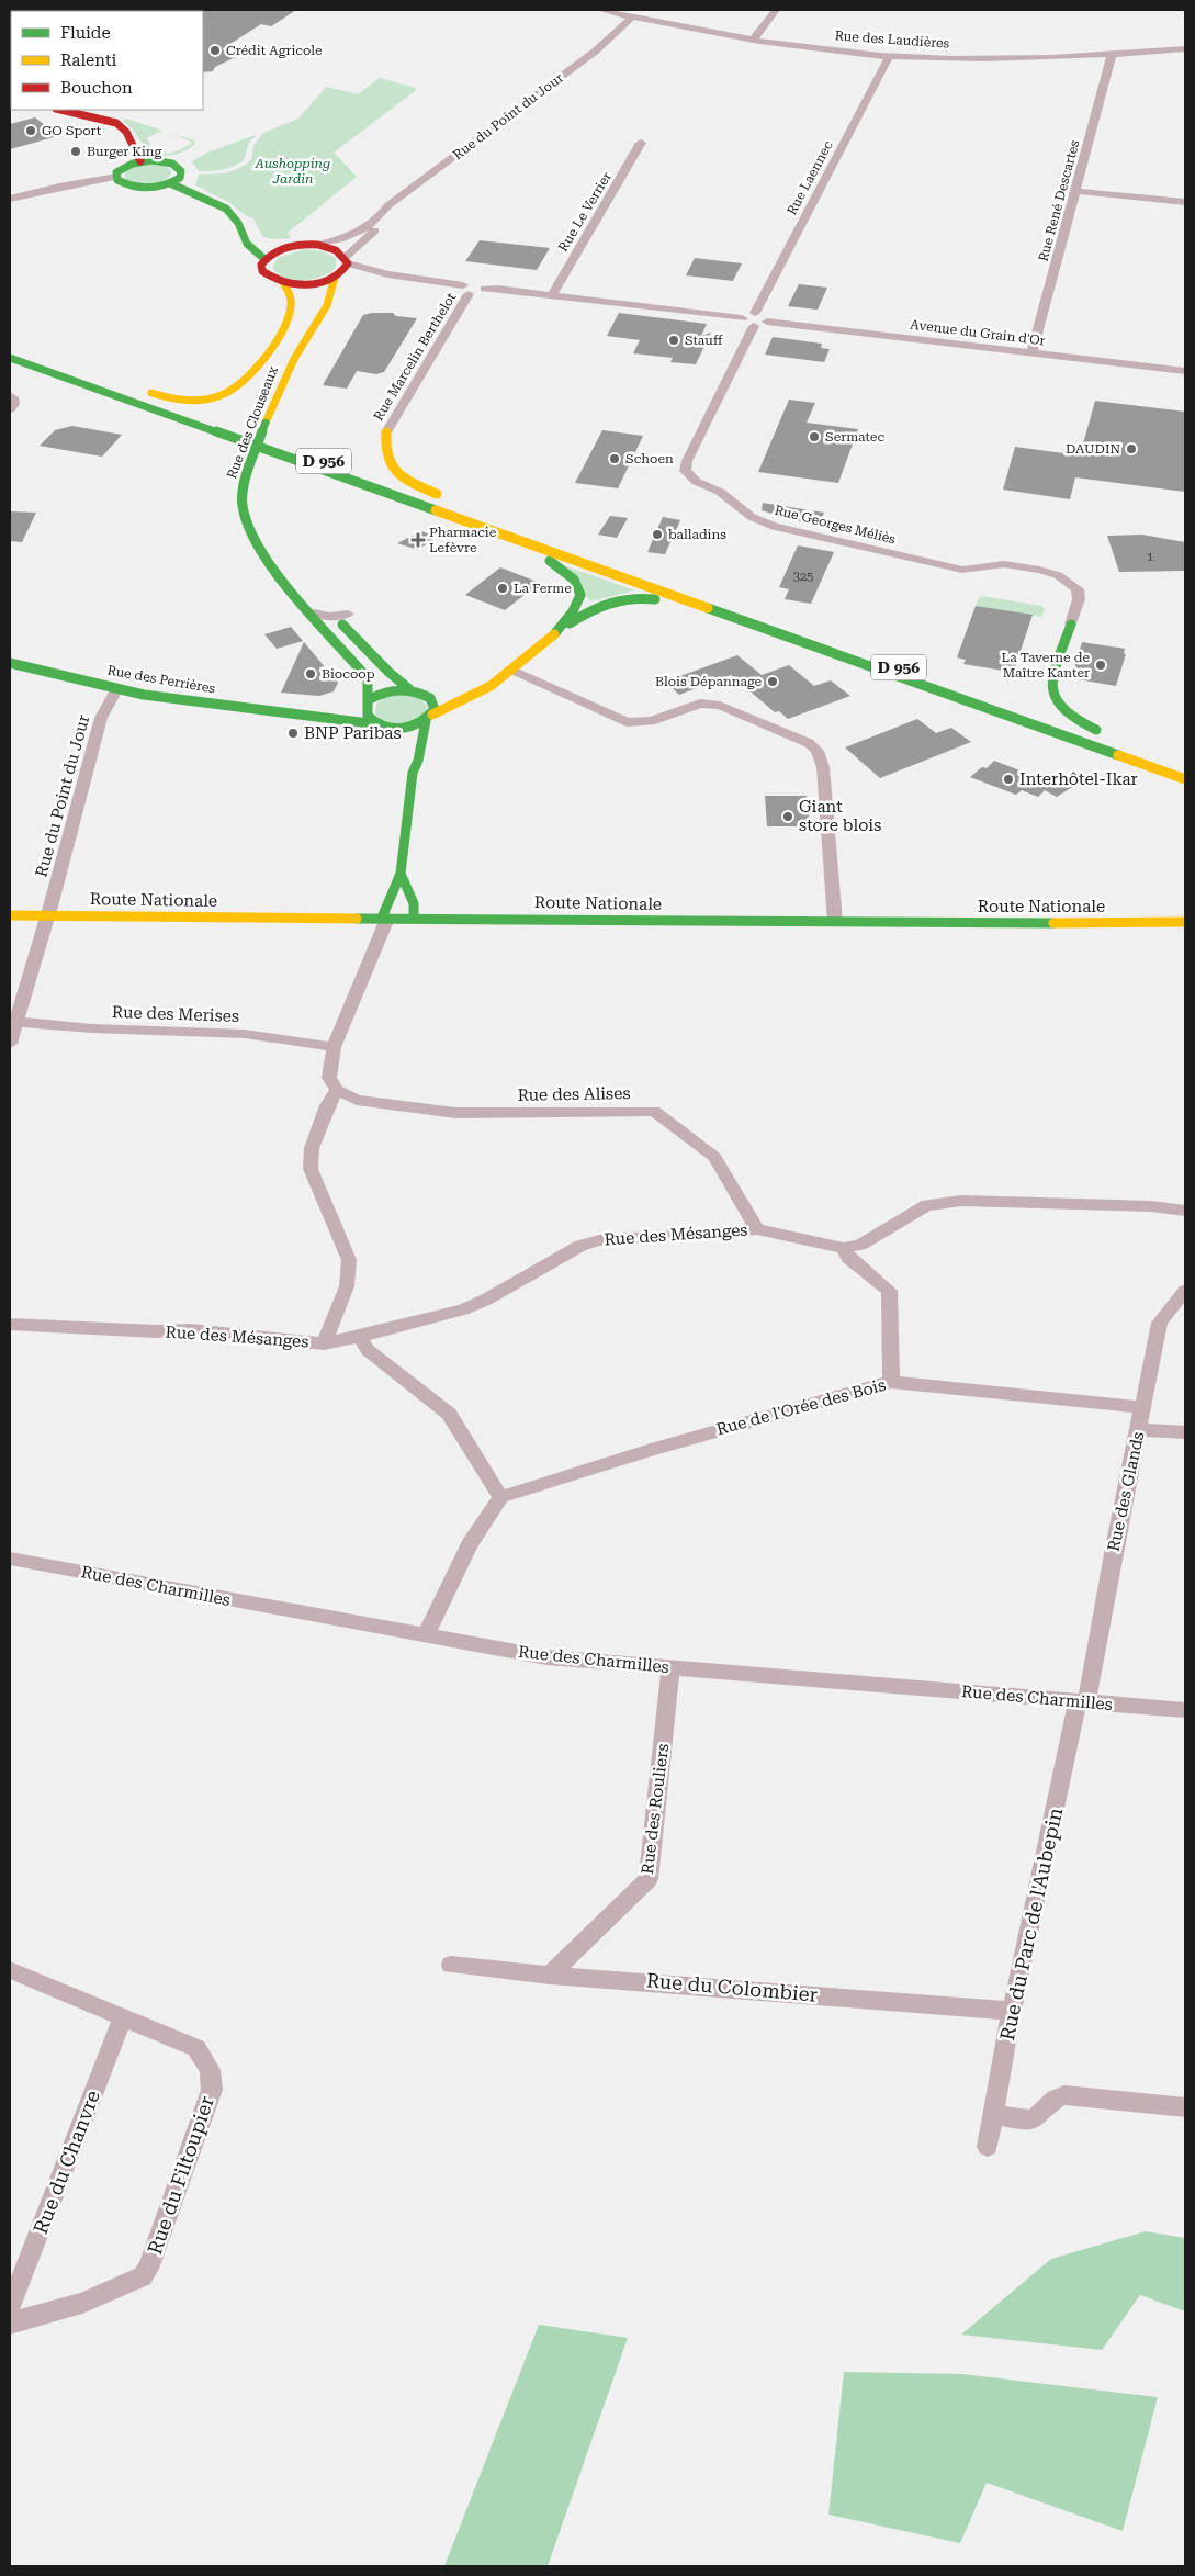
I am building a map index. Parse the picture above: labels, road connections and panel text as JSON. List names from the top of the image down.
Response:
{
  "streets": {
    "main road": [
      "Rue des Clouseaux",
      "D 956",
      "Rue des Perrières",
      "Route Nationale"
    ],
    "street": [
      "Rue des Laudières",
      "Rue du Point du Jour",
      "Rue Laennec",
      "Rue René Descartes",
      "Rue Le Verrier",
      "Avenue du Grain d'Or",
      "Rue Marcelin Berthelot",
      "Rue Georges Méliès",
      "Rue des Merises",
      "Rue des Alises",
      "Rue des Mésanges",
      "Rue de l'Orée des Bois",
      "Rue des Glands",
      "Rue des Charmilles",
      "Rue des Rouliers",
      "Rue du Parc de l'Aubepin",
      "Rue du Colombier",
      "Rue du Chanvre",
      "Rue du Filtoupier"
    ]
  },
  "crossings": [
    ["Rue des Laudières", "Rue du Point du Jour"],
    ["Rue des Laudières", "Rue Laennec"],
    ["Rue des Laudières", "Rue René Descartes"],
    ["Rue du Point du Jour", "Rue des Perrières"],
    ["Rue du Point du Jour", "Route Nationale"],
    ["Rue du Point du Jour", "Rue des Merises"],
    ["Rue Laennec", "Avenue du Grain d'Or"],
    ["Rue Laennec", "Rue Georges Méliès"],
    ["Rue René Descartes", "Avenue du Grain d'Or"],
    ["Avenue du Grain d'Or", "Rue Georges Méliès"],
    ["Rue des Clouseaux", "Rue des Perrières"],
    ["D 956", "Rue des Perrières"],
    ["Rue des Alises", "Rue des Mésanges"],
    ["Rue de l'Orée des Bois", "Rue des Glands"],
    ["Rue des Glands", "Rue des Charmilles"],
    ["Rue des Glands", "Rue du Parc de l'Aubepin"],
    ["Rue des Charmilles", "Rue des Rouliers"],
    ["Rue des Charmilles", "Rue du Parc de l'Aubepin"],
    ["Rue des Rouliers", "Rue du Colombier"],
    ["Rue du Parc de l'Aubepin", "Rue du Colombier"],
    ["Rue du Chanvre", "Rue du Filtoupier"]
  ],
  "parks": ["Aushopping Jardin"],
  "places": {
    "other": [
      "Crédit Agricole",
      "GO Sport",
      "Burger King",
      "Stauff",
      "Sermatec",
      "DAUDIN",
      "Schoen",
      "balladins",
      "La Ferme",
      "La Taverne de Maître Kanter",
      "Biocoop",
      "Blois Dépannage",
      "BNP Paribas",
      "Interhôtel-Ikar",
      "Giant store blois"
    ],
    "health": ["Pharmacie Lefèvre"]
  },
  "house_numbers": ["1", "325"],
  "legend": ["Fluide", "Ralenti", "Bouchon"]
}
